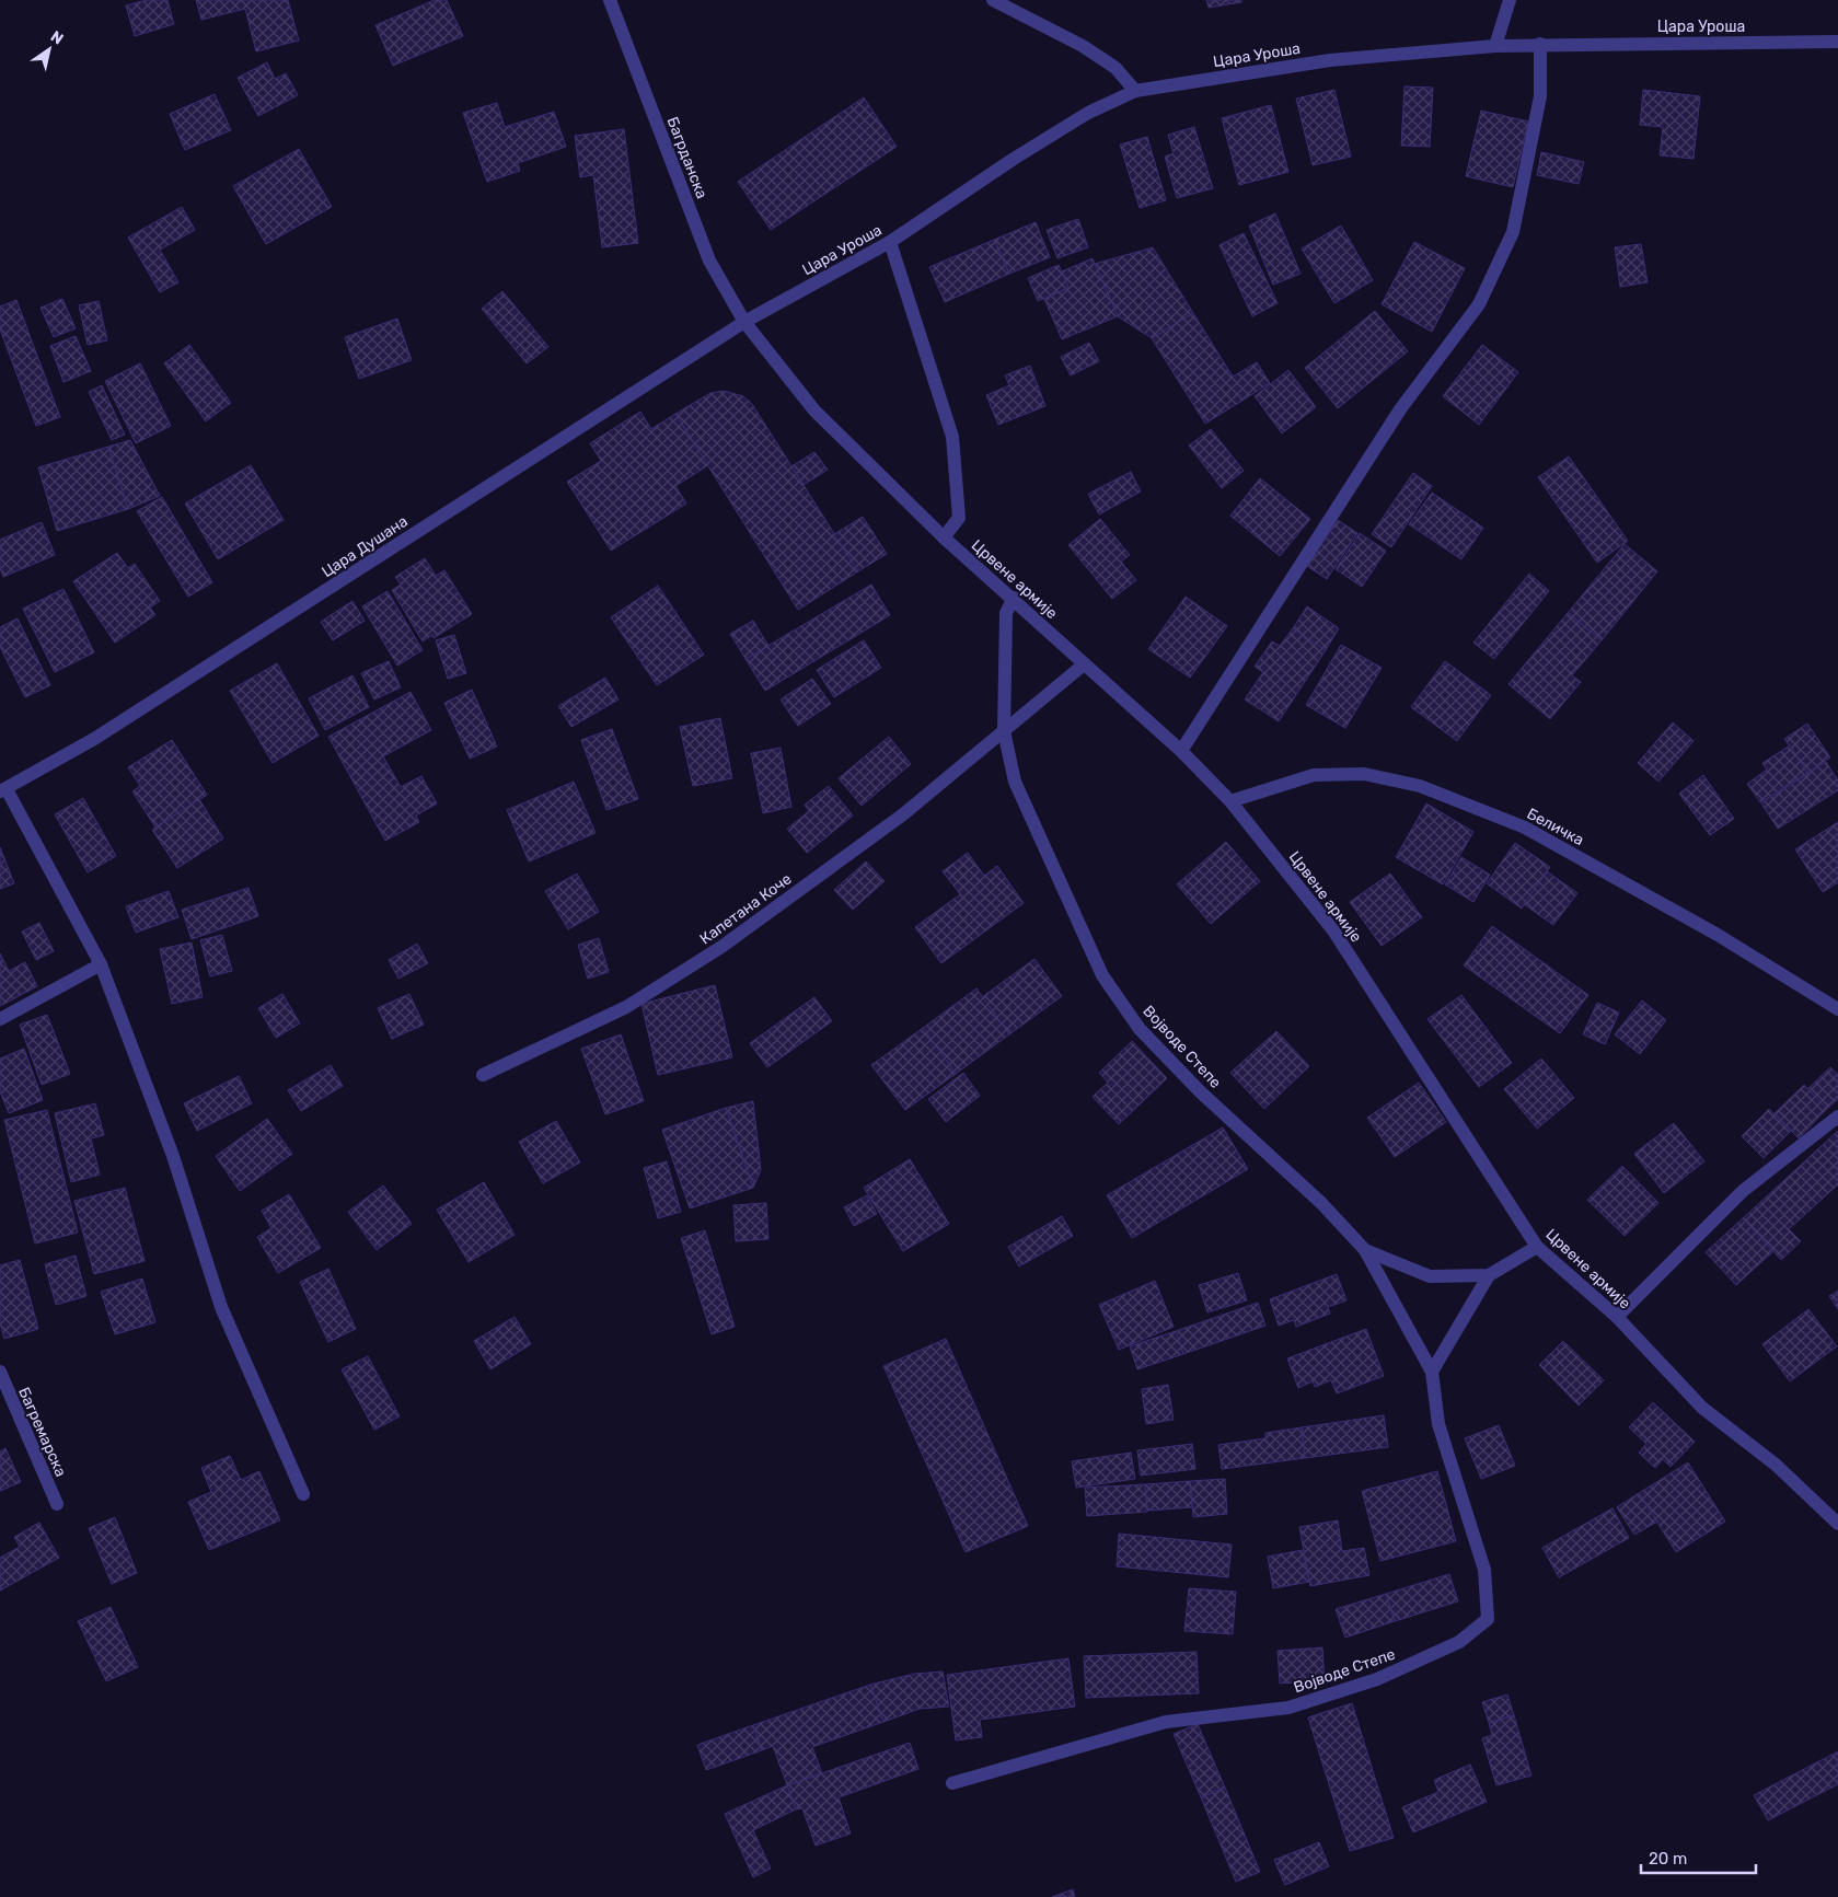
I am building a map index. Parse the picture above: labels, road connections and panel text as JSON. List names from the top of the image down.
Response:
{
  "streets": {
    "street": [
      "Цара Уроша",
      "Багрданска",
      "Цара Душана",
      "Црвене армије",
      "Беличка",
      "Капетана Коче",
      "Војводе Степе",
      "Багремарска"
    ]
  },
  "crossings": [
    ["Цара Уроша", "Багрданска"],
    ["Цара Уроша", "Цара Душана"],
    ["Цара Уроша", "Црвене армије"],
    ["Багрданска", "Цара Душана"],
    ["Багрданска", "Црвене армије"],
    ["Цара Душана", "Црвене армије"],
    ["Црвене армије", "Беличка"],
    ["Црвене армије", "Капетана Коче"],
    ["Црвене армије", "Војводе Степе"],
    ["Капетана Коче", "Војводе Степе"]
  ],
  "scale_bar": "20 m",
  "north": "top right"
}
